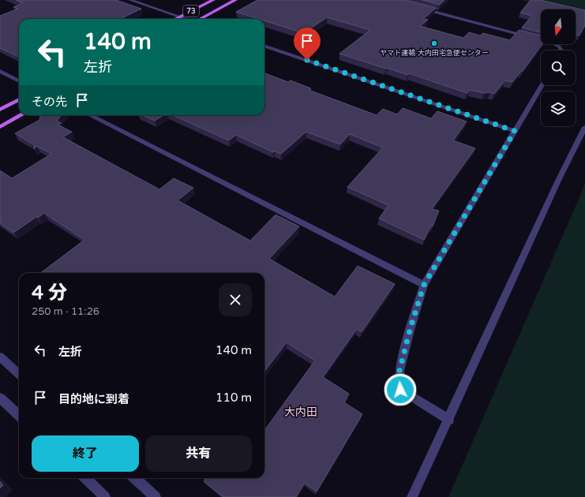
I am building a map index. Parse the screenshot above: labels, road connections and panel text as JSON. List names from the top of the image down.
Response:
{
  "streets": {
    "main road": ["73"]
  },
  "districts": ["大内田"],
  "places": ["ヤマト運輸 大内田宅急便センター"],
  "north": "bottom",
  "page": {
    "turn": ["140 m", "左折"],
    "then": "その先",
    "heading": ["4 分", "250 m · 11:26"],
    "list": [
      {
        "name": "左折",
        "value": "140 m"
      },
      {
        "name": "目的地に到着",
        "value": "110 m"
      }
    ],
    "buttons": ["終了", "共有"]
  }
}
